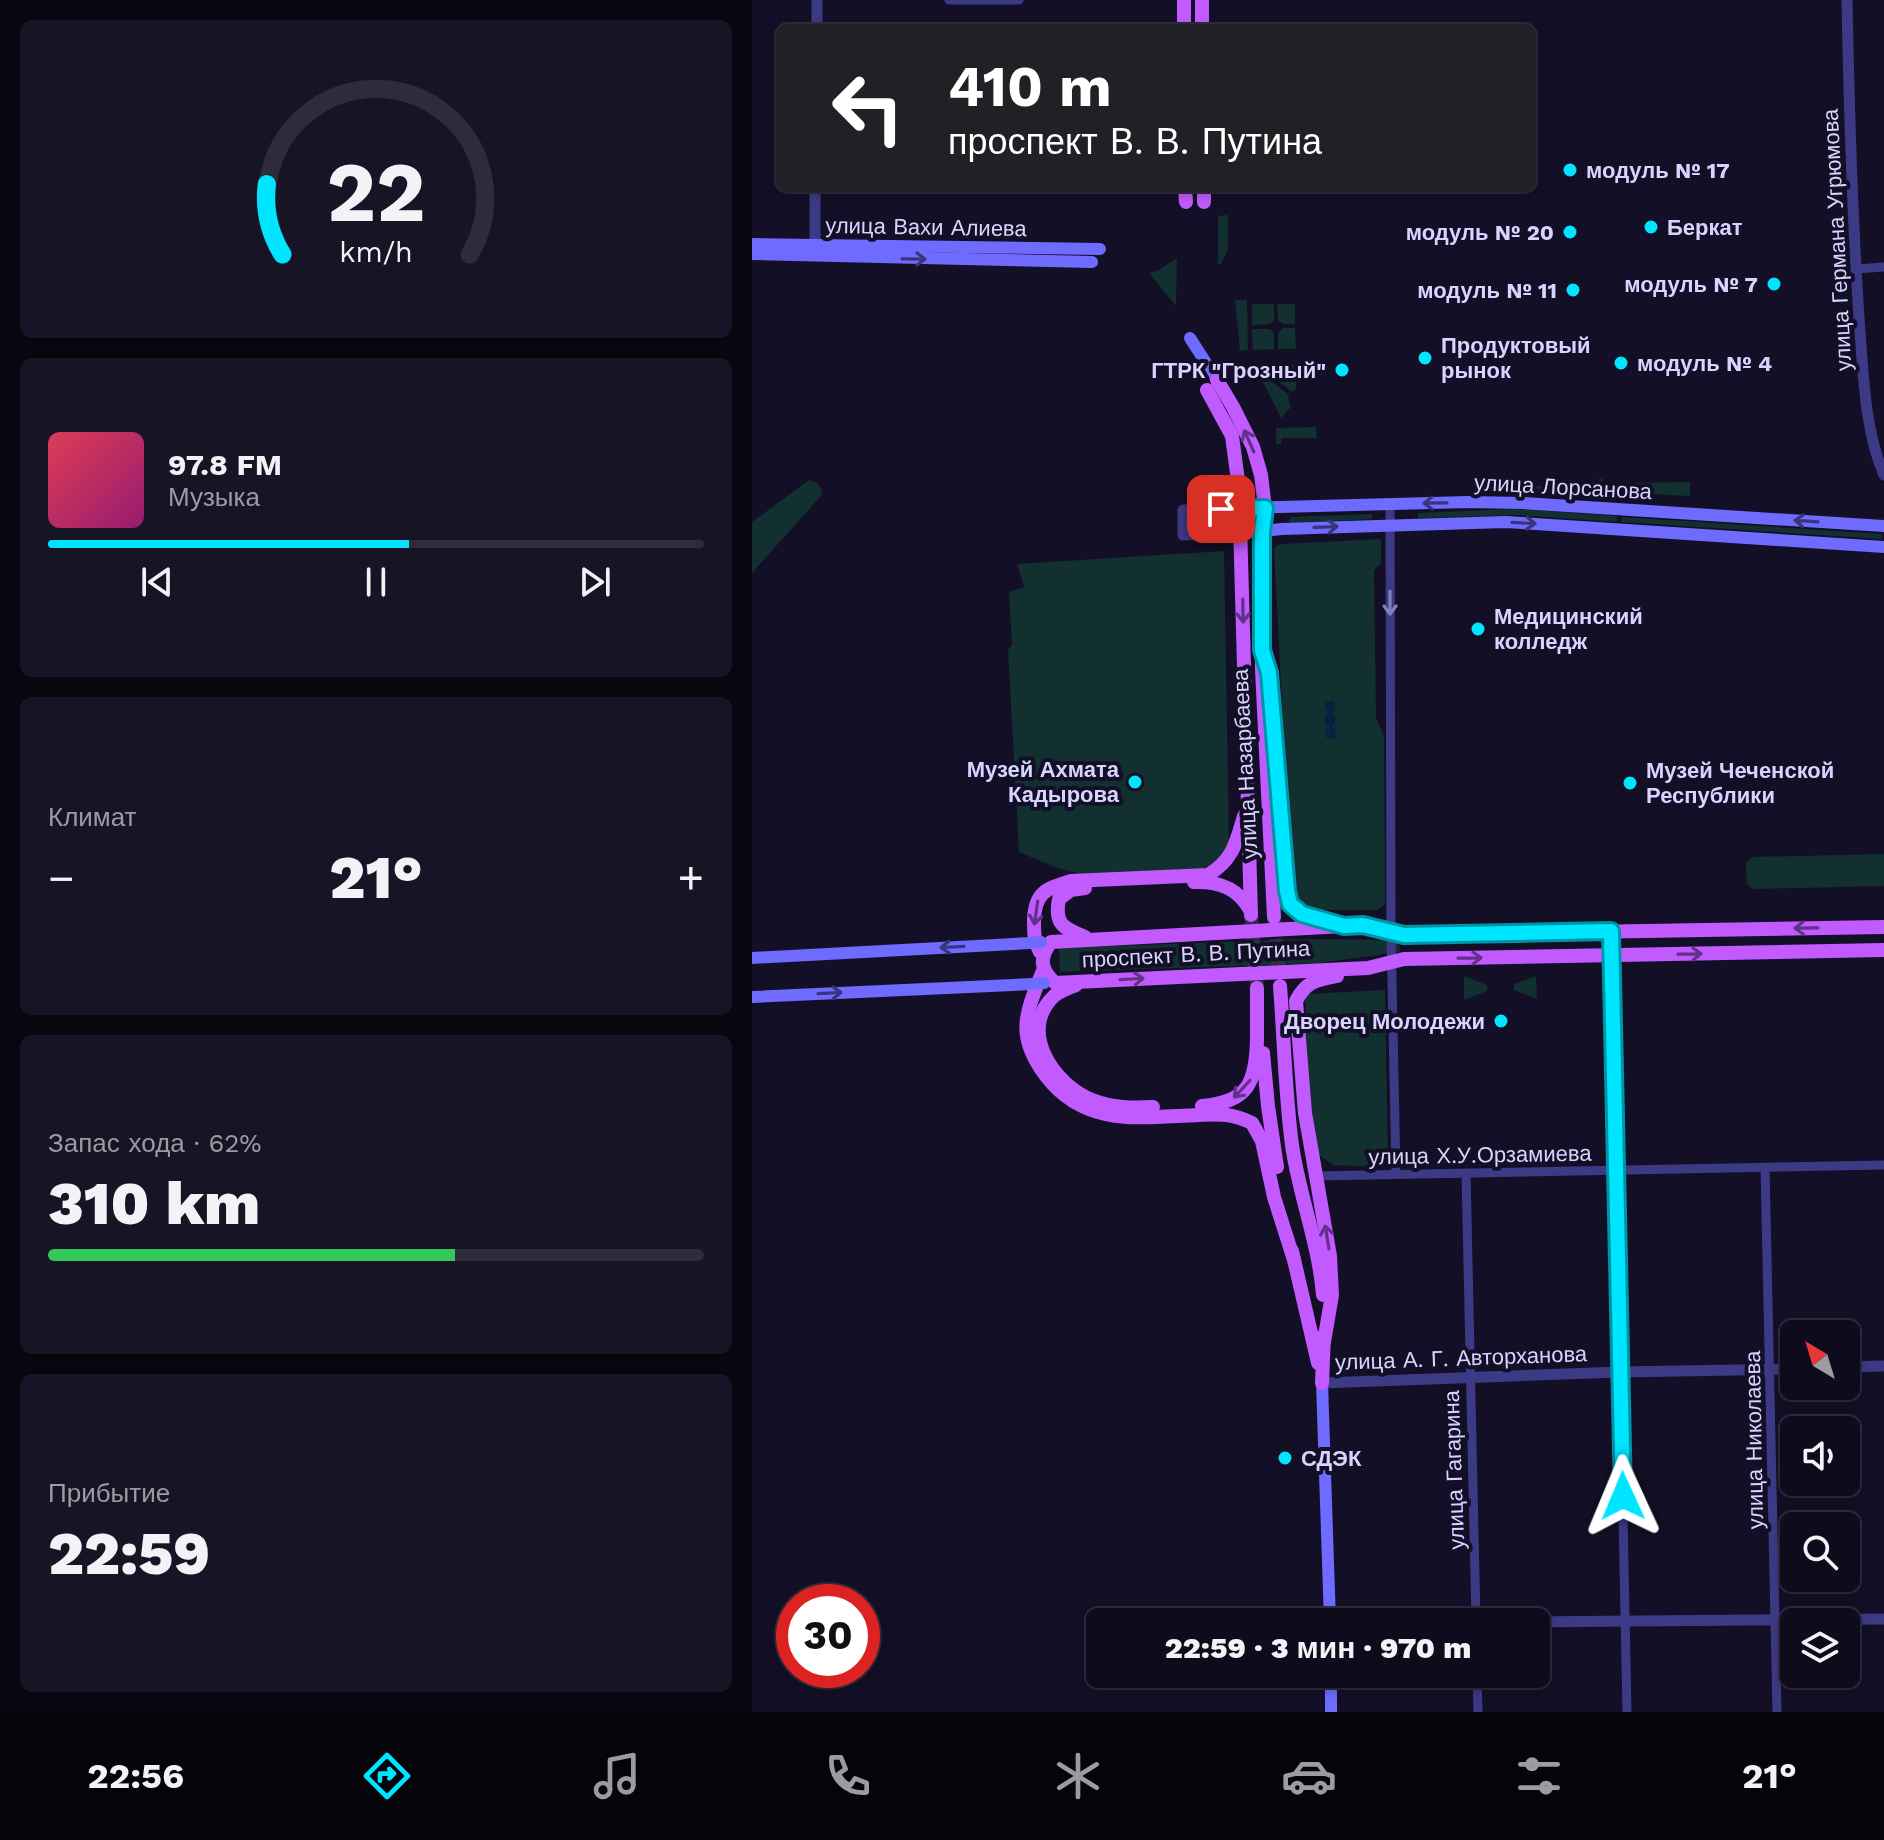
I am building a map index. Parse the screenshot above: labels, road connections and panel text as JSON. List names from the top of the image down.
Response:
{
  "streets": {
    "main road": [
      "улица Вахи Алиева",
      "улица Лорсанова",
      "улица Назарбаева",
      "проспект В. В. Путина"
    ],
    "street": [
      "улица Германа Угрюмова",
      "улица Х.У.Орзамиева",
      "улица А. Г. Авторханова",
      "улица Николаева",
      "улица Гагарина"
    ]
  },
  "crossings": [
    ["улица Лорсанова", "улица Назарбаева"],
    ["улица Назарбаева", "проспект В. В. Путина"],
    ["улица Х.У.Орзамиева", "улица Николаева"],
    ["улица Х.У.Орзамиева", "улица Гагарина"],
    ["улица А. Г. Авторханова", "улица Николаева"],
    ["улица А. Г. Авторханова", "улица Гагарина"]
  ],
  "places": [
    "модуль № 17",
    "Беркат",
    "модуль № 20",
    "модуль № 7",
    "модуль № 11",
    "Продуктовый рынок",
    "модуль № 4",
    "ГТРК \"Грозный\"",
    "Медицинский колледж",
    "Музей Ахмата Кадырова",
    "Музей Чеченской Республики",
    "Дворец Молодежи",
    "СДЭК"
  ],
  "north": "top left",
  "page": {
    "turn": ["410 m", "проспект В. В. Путина"],
    "song": ["97.8 FM", "Музыка"],
    "tile": [
      "Климат",
      ["Запас хода · 62%", "310 km"],
      ["Прибытие", "22:59"]
    ],
    "heat": ["−", "21°", "+"],
    "limit": "30",
    "trip": "22:59 · 3 мин · 970 m",
    "tabs": ["22:56", "21°"],
    "gauge": ["22", "km/h"]
  }
}
